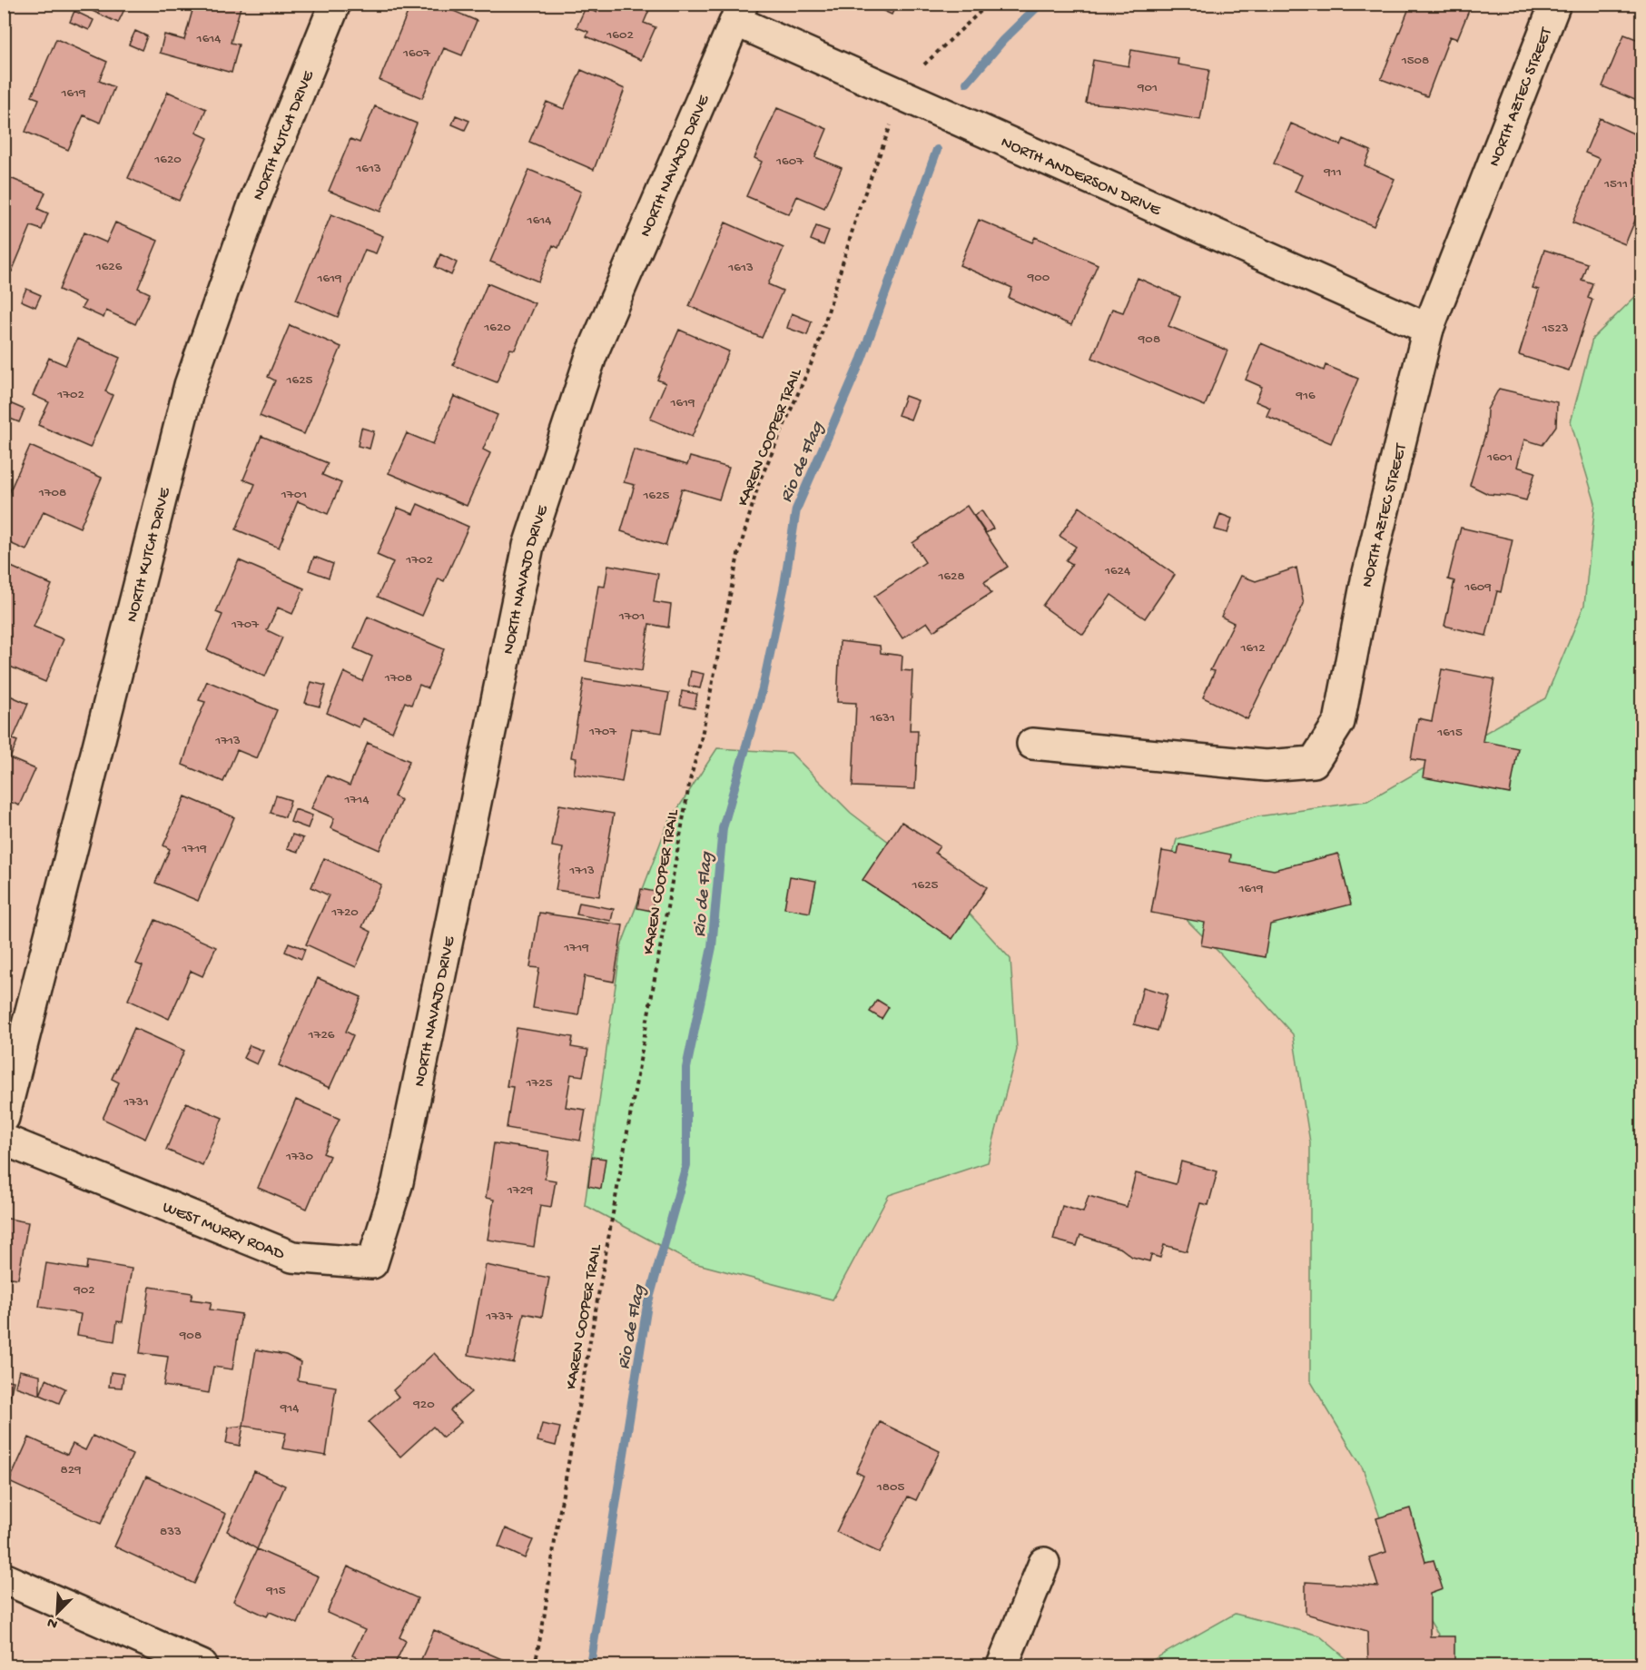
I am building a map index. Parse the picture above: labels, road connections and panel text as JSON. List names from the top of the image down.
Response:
{
  "streets": {
    "street": [
      "NORTH AZTEC STREET",
      "NORTH KUTCH DRIVE",
      "NORTH NAVAJO DRIVE",
      "NORTH ANDERSON DRIVE",
      "WEST MURRY ROAD"
    ],
    "path": ["KAREN COOPER TRAIL"]
  },
  "crossings": [
    ["NORTH AZTEC STREET", "NORTH ANDERSON DRIVE"],
    ["NORTH NAVAJO DRIVE", "NORTH ANDERSON DRIVE"],
    ["NORTH NAVAJO DRIVE", "WEST MURRY ROAD"]
  ],
  "water": ["Rio de Flag"],
  "house_numbers": [
    "1602",
    "1614",
    "1607",
    "1508",
    "901",
    "1619",
    "1620",
    "1607",
    "1613",
    "911",
    "1511",
    "1614",
    "1626",
    "1613",
    "900",
    "1619",
    "1620",
    "1523",
    "908",
    "1625",
    "1702",
    "916",
    "1619",
    "1601",
    "1708",
    "1701",
    "1625",
    "1702",
    "1624",
    "1628",
    "1609",
    "1701",
    "1707",
    "1612",
    "1708",
    "1631",
    "1707",
    "1615",
    "1713",
    "1714",
    "1719",
    "1713",
    "1625",
    "1619",
    "1720",
    "1719",
    "1726",
    "1725",
    "1731",
    "1730",
    "1729",
    "902",
    "1737",
    "908",
    "920",
    "914",
    "829",
    "1805",
    "833",
    "915"
  ],
  "north": "bottom left"
}
